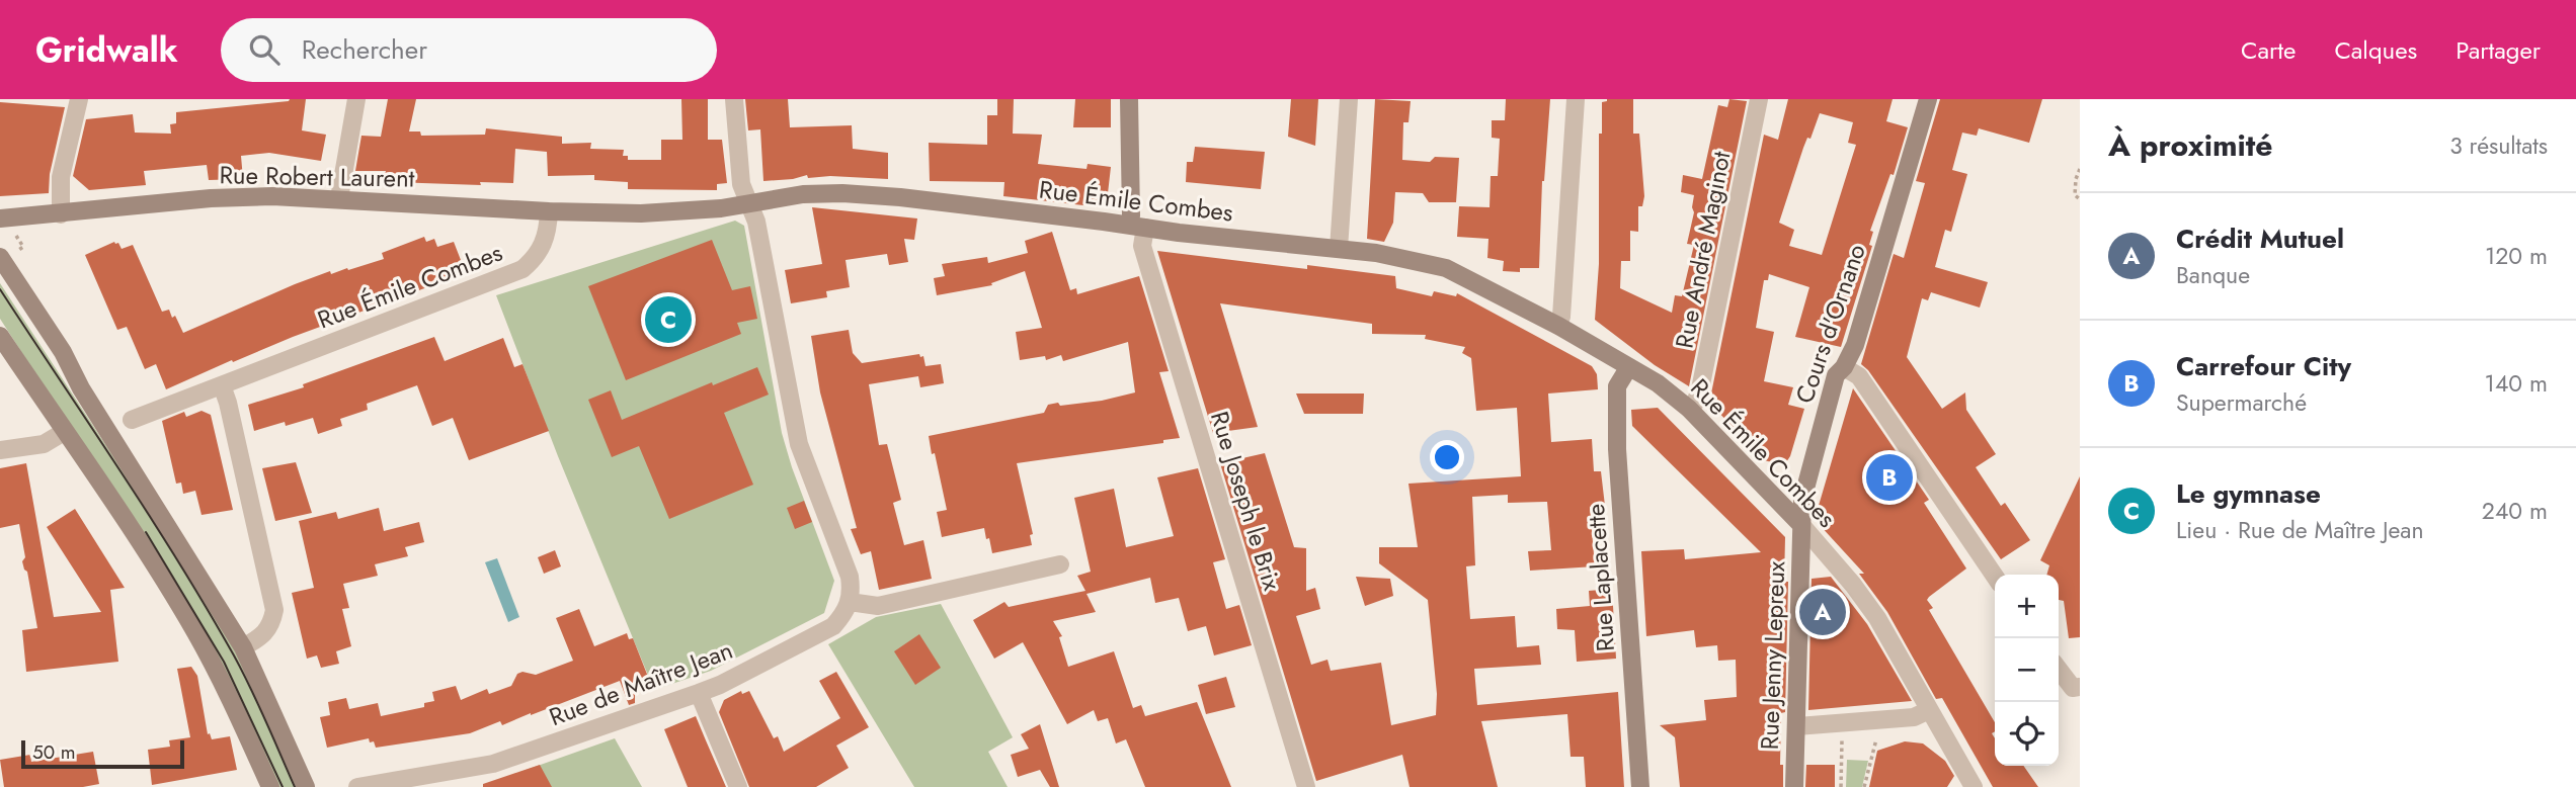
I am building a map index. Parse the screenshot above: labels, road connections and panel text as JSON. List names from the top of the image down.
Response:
{
  "streets": {
    "street": [
      "Rue Robert Laurent",
      "Rue Émile Combes",
      "Rue André Maginot",
      "Cours d'Ornano",
      "Rue Joseph le Brix",
      "Rue Laplacette",
      "Rue Jenny Lepreux",
      "Rue de Maître Jean"
    ]
  },
  "crossings": [
    ["Rue Robert Laurent", "Rue Émile Combes"],
    ["Rue Émile Combes", "Rue André Maginot"],
    ["Rue Émile Combes", "Cours d'Ornano"],
    ["Rue Émile Combes", "Rue Joseph le Brix"],
    ["Rue Émile Combes", "Rue Laplacette"],
    ["Rue Émile Combes", "Rue Jenny Lepreux"],
    ["Cours d'Ornano", "Rue Jenny Lepreux"]
  ],
  "scale_bar": "50 m",
  "page": {
    "header": "Gridwalk",
    "search": "Rechercher",
    "nav": ["Carte", "Calques", "Partager"],
    "heading": ["À proximité", "3 résultats"],
    "list": [
      {
        "mark": "A",
        "name": "Crédit Mutuel",
        "note": "Banque",
        "value": "120 m"
      },
      {
        "mark": "B",
        "name": "Carrefour City",
        "note": "Supermarché",
        "value": "140 m"
      },
      {
        "mark": "C",
        "name": "Le gymnase",
        "note": "Lieu · Rue de Maître Jean",
        "value": "240 m"
      }
    ],
    "pins": ["C", "B", "A"],
    "map_buttons": ["+", "−"],
    "scale": "50 m"
  }
}
